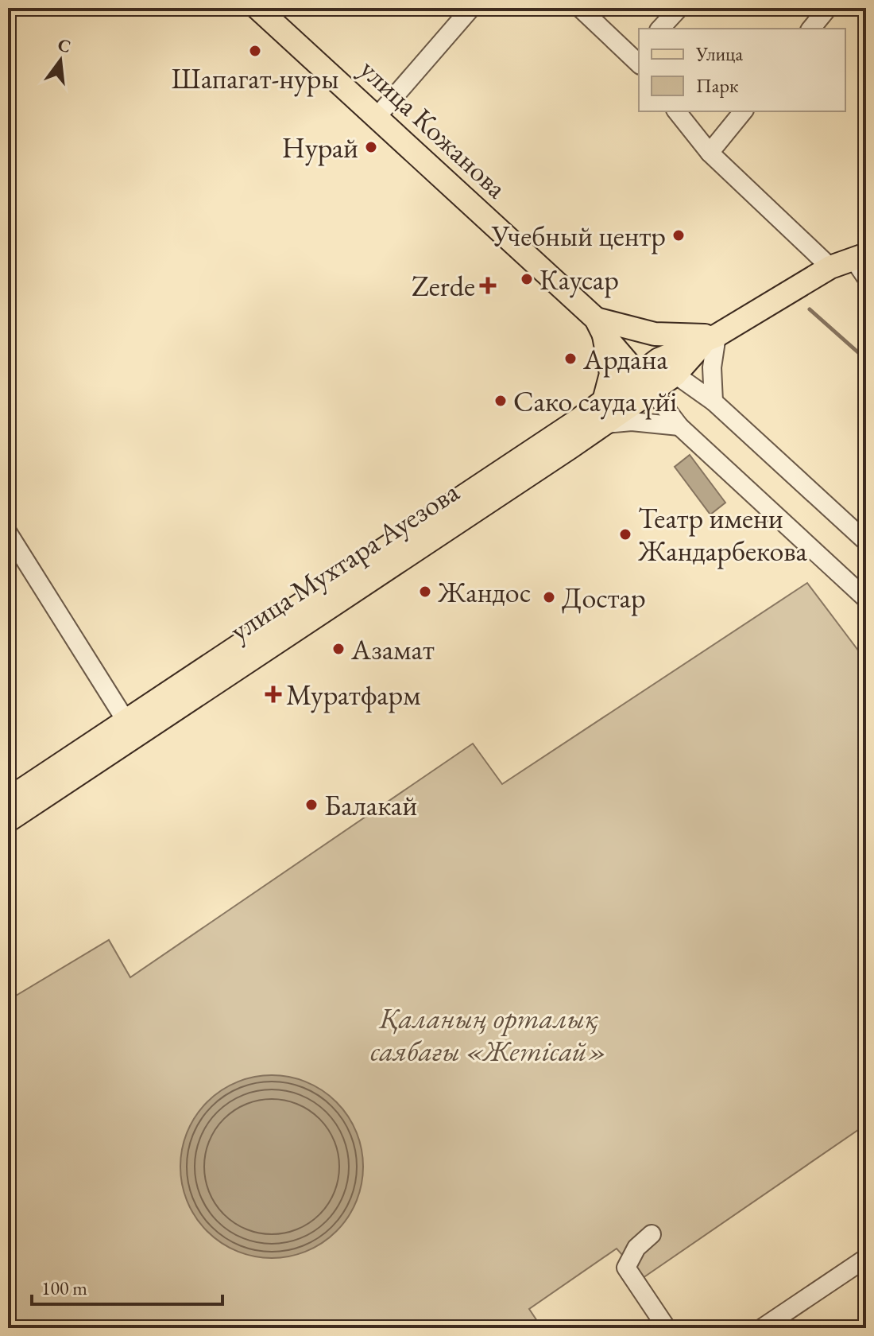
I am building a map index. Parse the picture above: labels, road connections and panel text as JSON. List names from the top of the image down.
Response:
{
  "streets": {
    "main road": ["улица Кожанова", "улица Мухтара Ауезова"]
  },
  "crossings": [
    ["улица Кожанова", "улица Мухтара Ауезова"]
  ],
  "parks": ["Қаланың орталық саябағы «Жетісай»"],
  "places": {
    "other": [
      "Шапагат-нуры",
      "Нурай",
      "Учебный центр",
      "Каусар",
      "Ардана",
      "Сако сауда үйі",
      "Театр имени Жандарбекова",
      "Жандос",
      "Достар",
      "Азамат",
      "Балакай"
    ],
    "health": ["Zerde", "Муратфарм"]
  },
  "legend": ["Улица", "Парк"],
  "scale_bar": "100 m",
  "north": "top"
}
